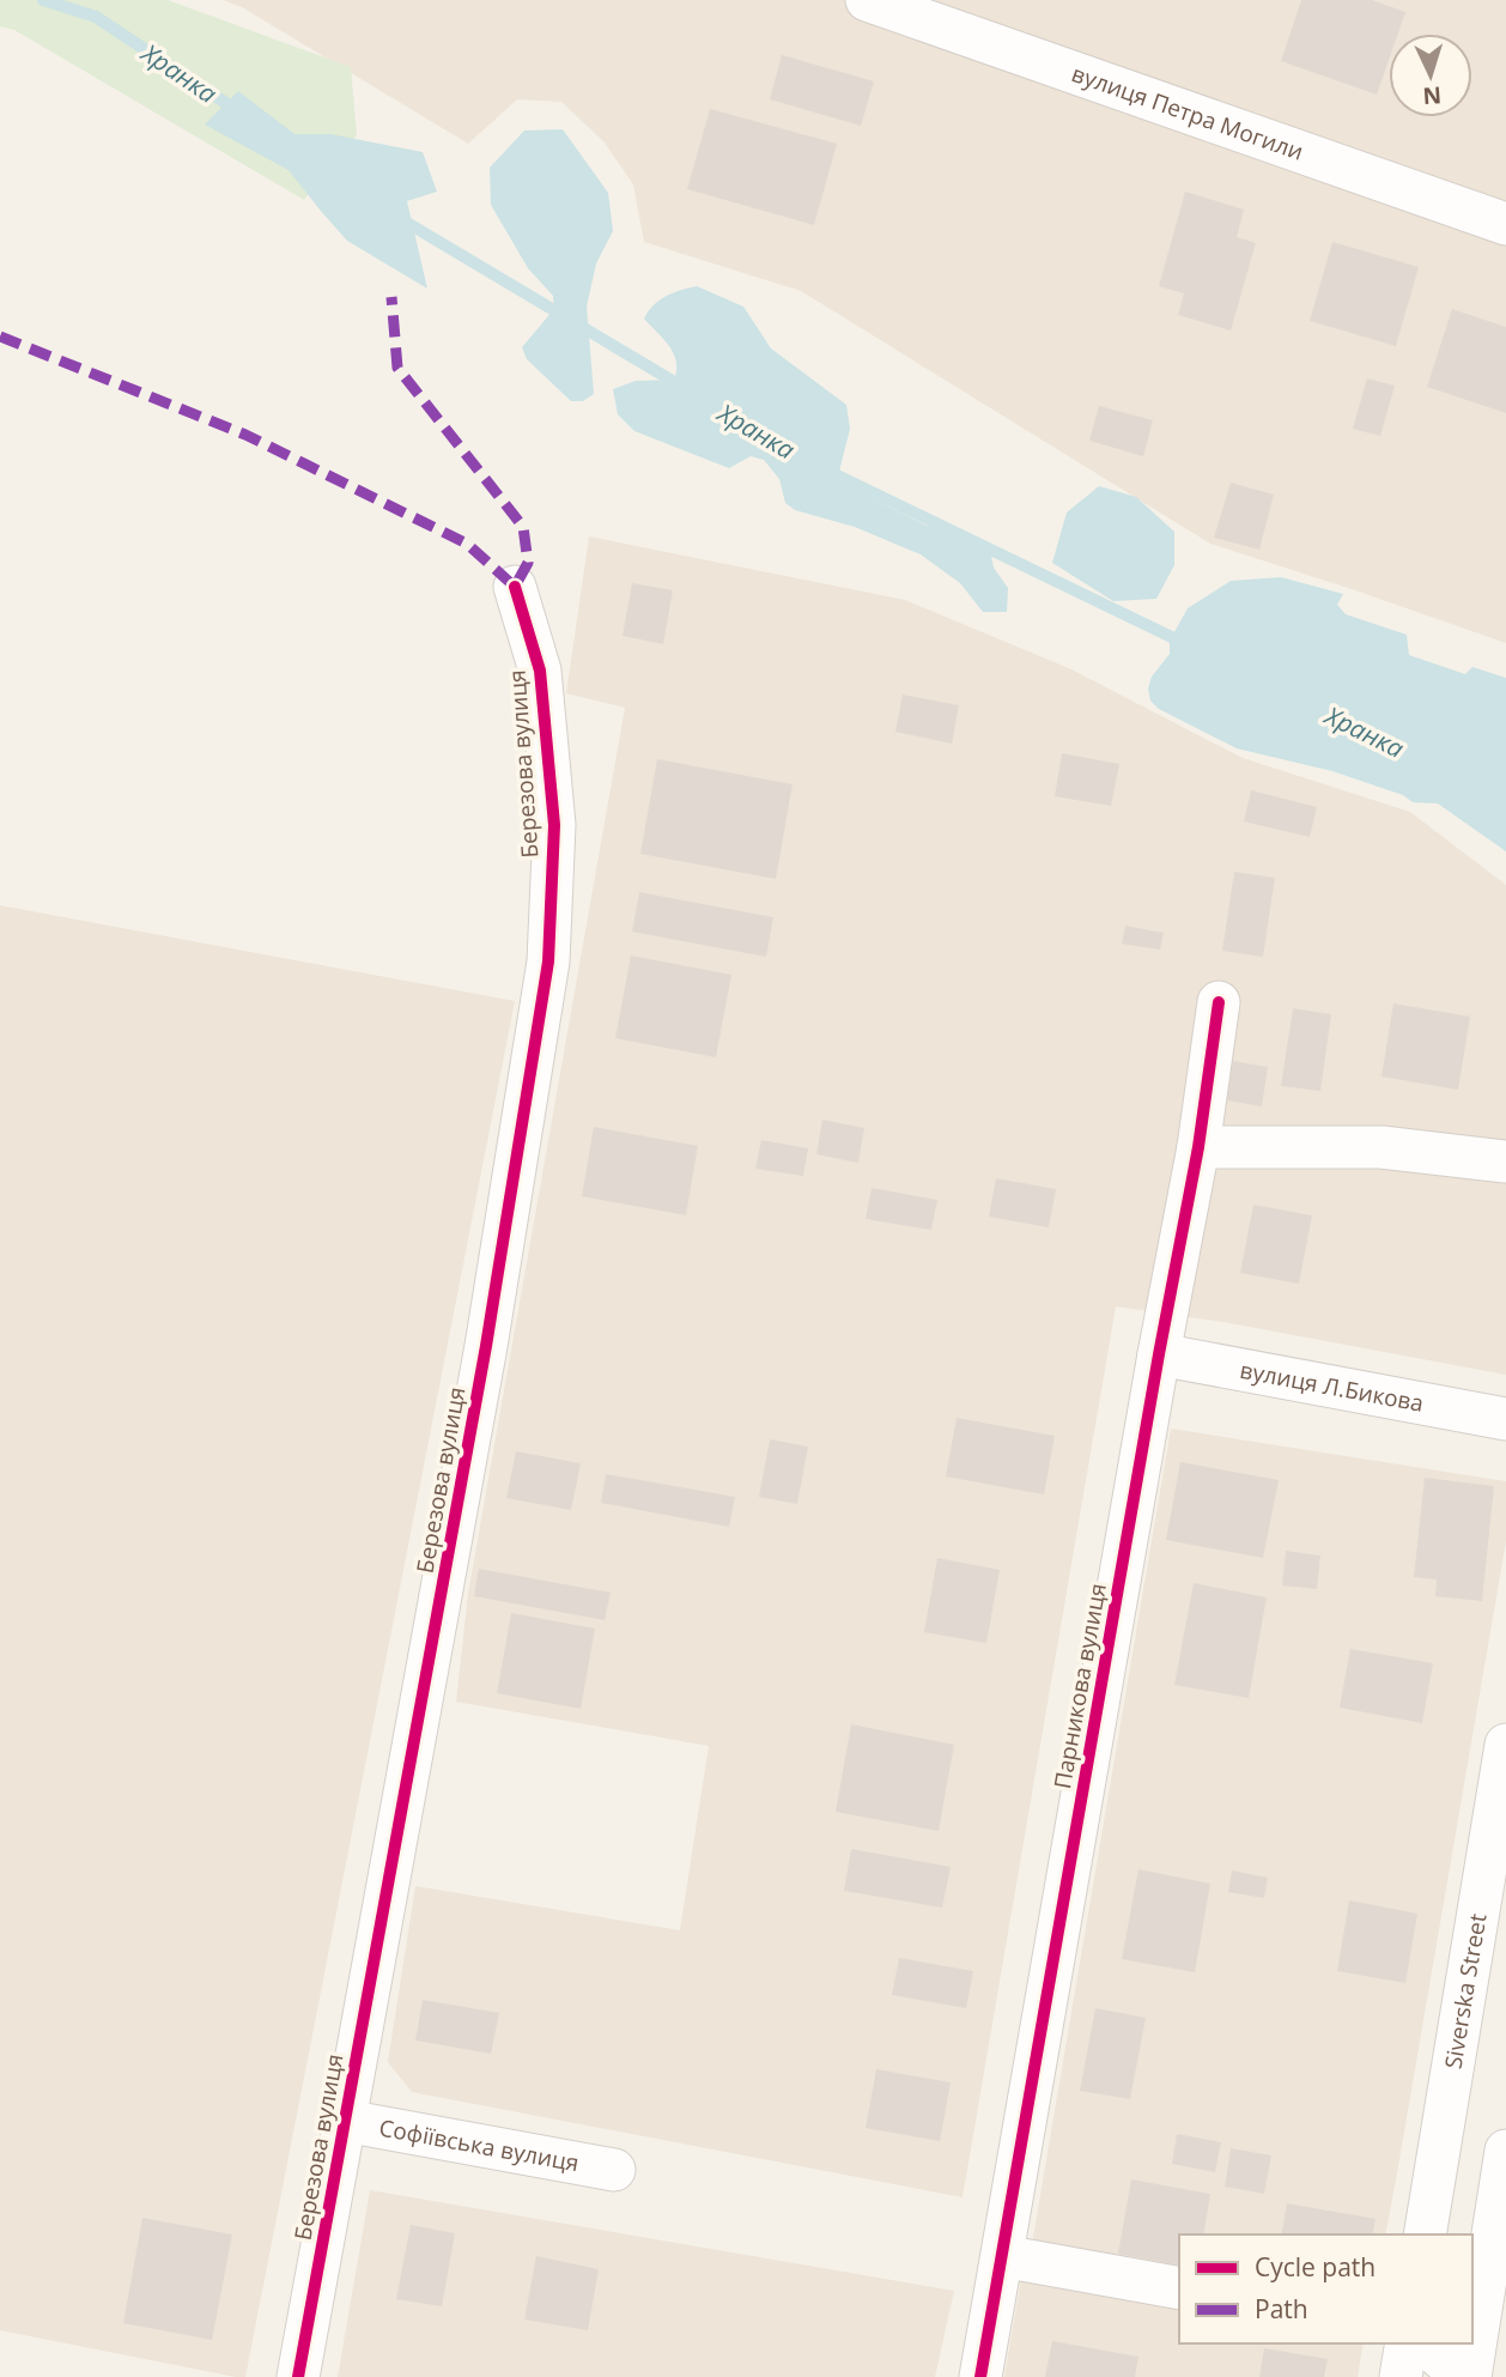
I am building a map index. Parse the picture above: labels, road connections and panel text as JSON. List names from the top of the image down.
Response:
{
  "streets": {
    "street": [
      "вулиця Петра Могили",
      "Березова вулиця",
      "вулиця Л.Бикова",
      "Парникова вулиця",
      "Siverska Street",
      "Софіївська вулиця"
    ]
  },
  "crossings": [
    ["Березова вулиця", "Софіївська вулиця"],
    ["вулиця Л.Бикова", "Парникова вулиця"]
  ],
  "water": ["Хранка"],
  "legend": ["Cycle path", "Path"],
  "north": "bottom"
}
